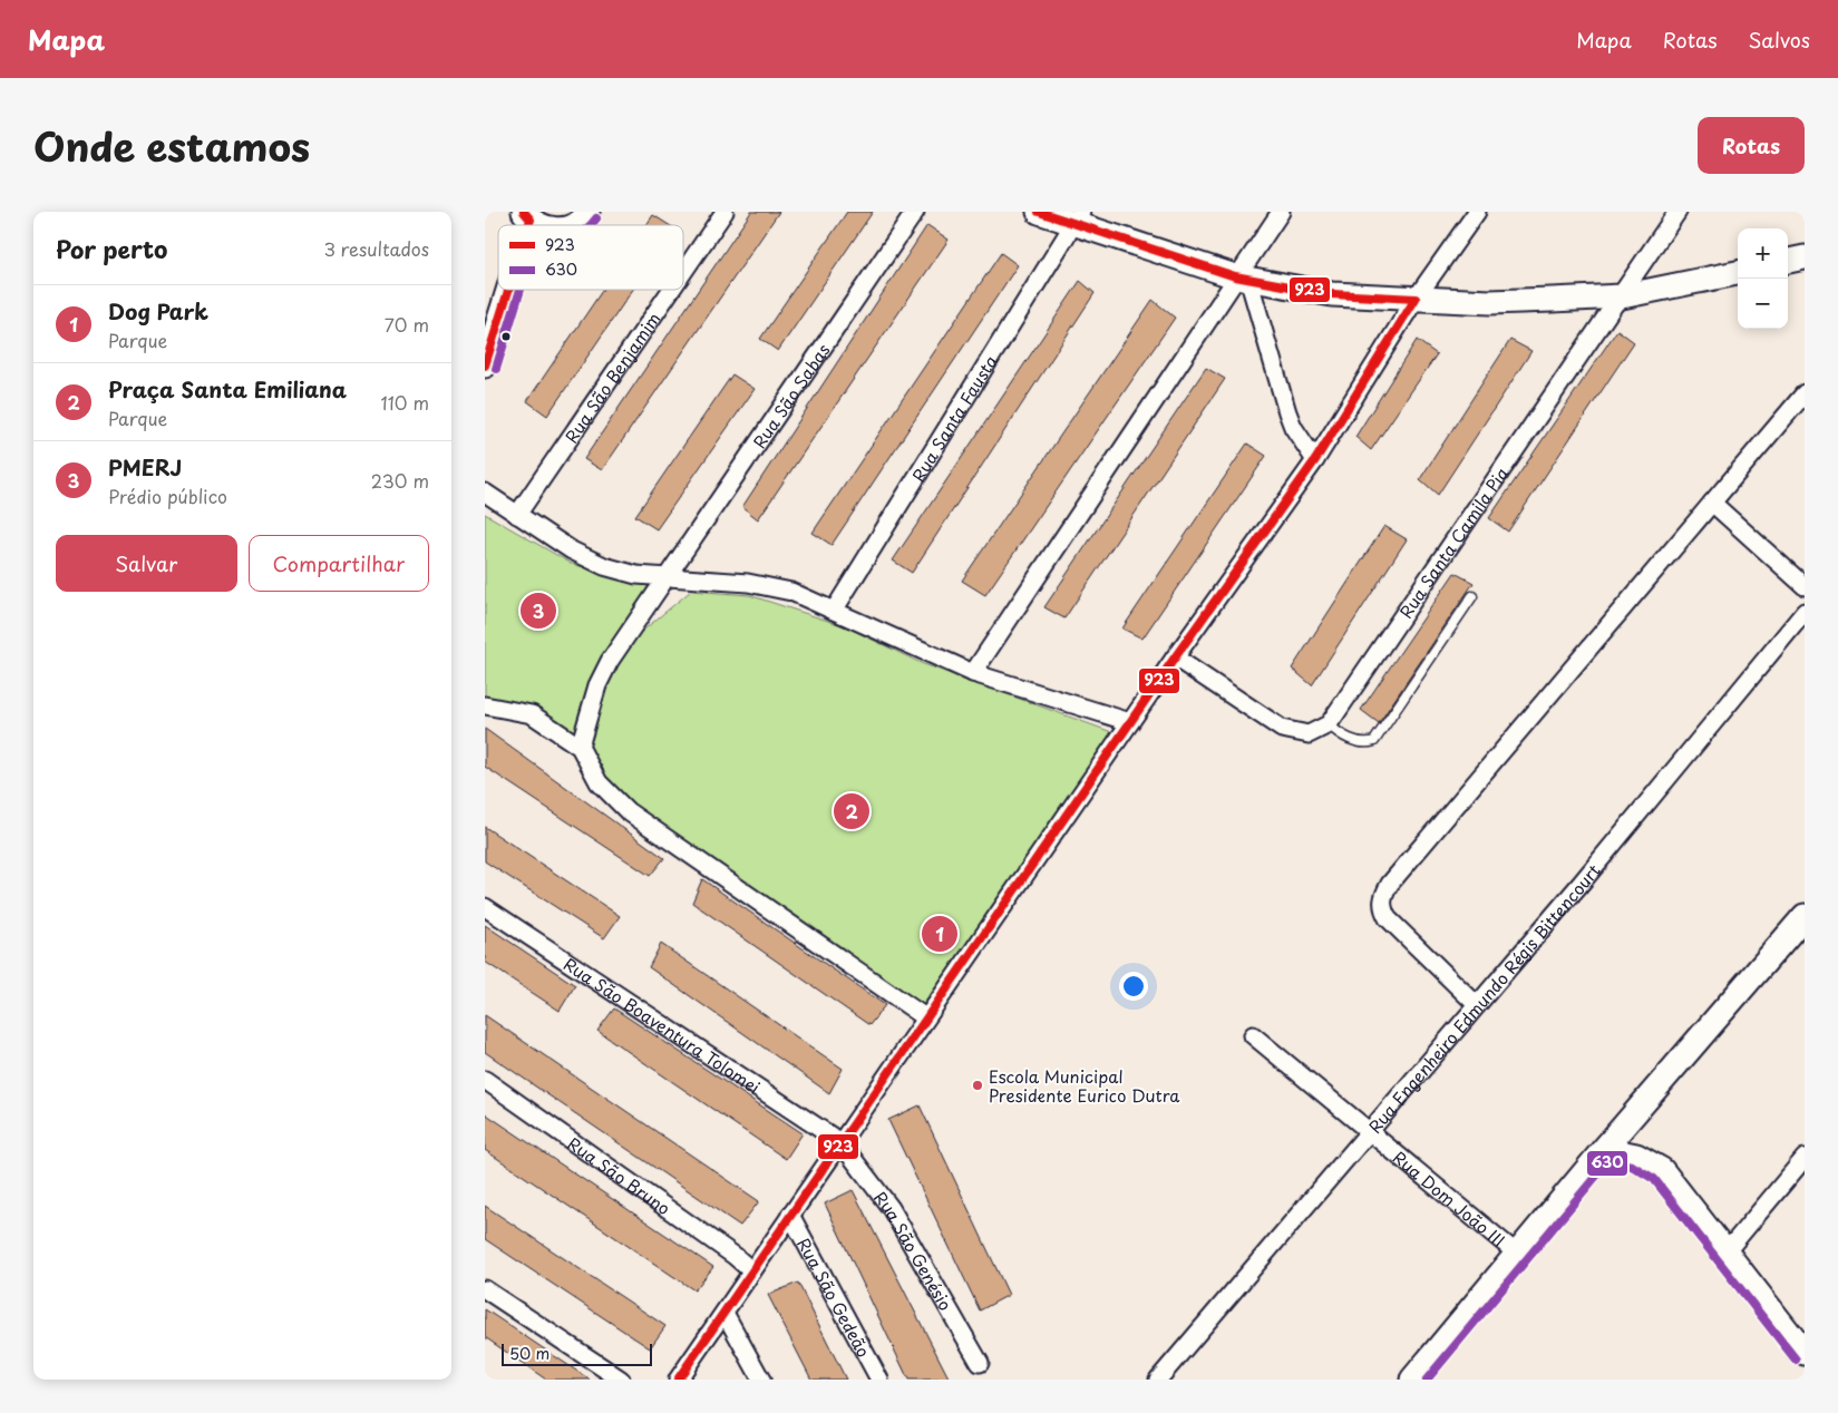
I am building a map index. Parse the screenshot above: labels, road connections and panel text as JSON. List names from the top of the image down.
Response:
{
  "streets": {
    "street": [
      "Rua São Benjamim",
      "Rua São Sabas",
      "Rua Santa Fausta",
      "Rua Santa Camila Pia",
      "Rua Engenheiro Edmundo Régis Bittencourt",
      "Rua São Boaventura Tolomei",
      "Rua São Bruno",
      "Rua Dom João III",
      "Rua São Genésio",
      "Rua São Gedeão"
    ]
  },
  "crossings": [
    ["Rua Engenheiro Edmundo Régis Bittencourt", "Rua Dom João III"],
    ["Rua São Boaventura Tolomei", "Rua São Genésio"]
  ],
  "places": ["Escola Municipal Presidente Eurico Dutra"],
  "lines": ["transit line 923", "transit line 630"],
  "legend": ["923", "630"],
  "scale_bar": "50 m",
  "page": {
    "header": "Mapa",
    "nav": ["Mapa", "Rotas", "Salvos"],
    "title": "Onde estamos",
    "buttons": [
      "Rotas",
      ["Salvar", "Compartilhar"]
    ],
    "heading": ["Por perto", "3 resultados"],
    "map_buttons": ["+", "−"],
    "list": [
      {
        "mark": "1",
        "name": "Dog Park",
        "note": "Parque",
        "value": "70 m"
      },
      {
        "mark": "2",
        "name": "Praça Santa Emiliana",
        "note": "Parque",
        "value": "110 m"
      },
      {
        "mark": "3",
        "name": "PMERJ",
        "note": "Prédio público",
        "value": "230 m"
      }
    ],
    "pins": ["3", "2", "1"],
    "scale": "50 m"
  }
}
